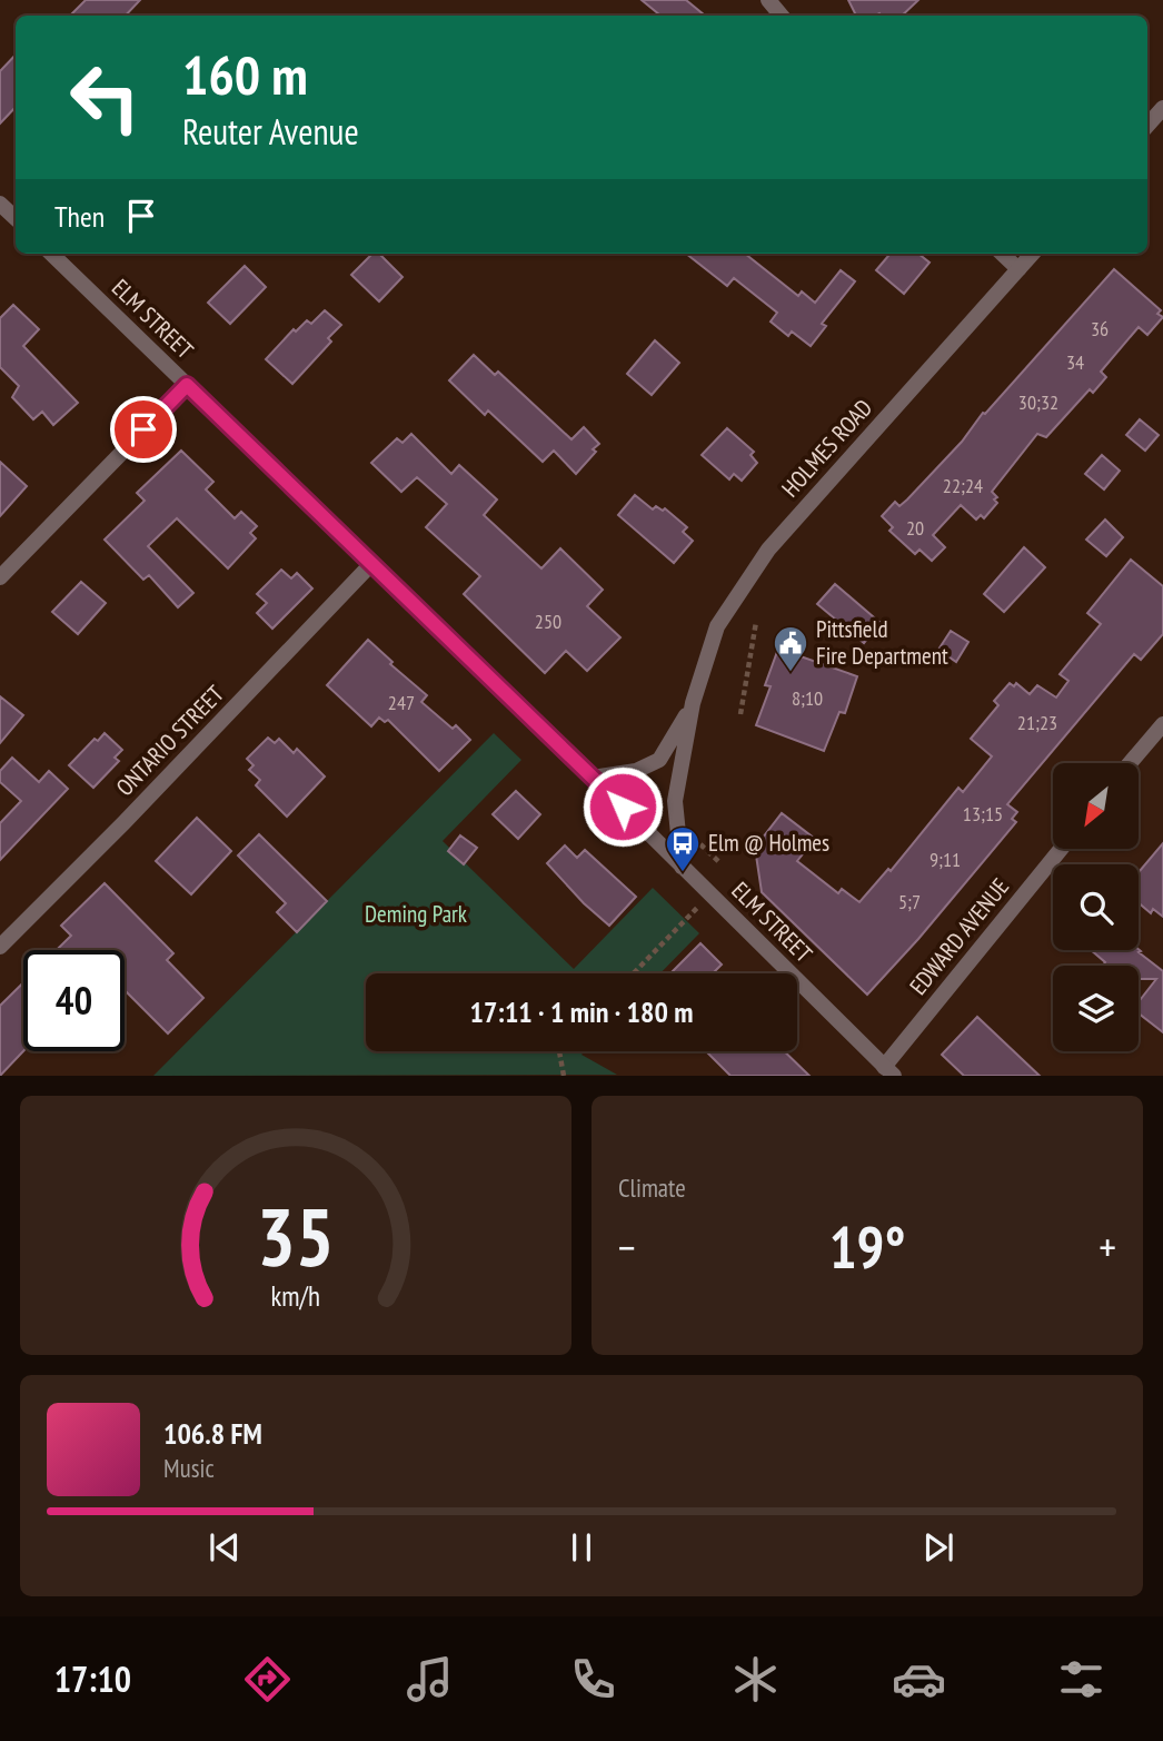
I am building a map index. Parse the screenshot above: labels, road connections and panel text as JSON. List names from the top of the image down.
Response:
{
  "streets": {
    "street": [
      "ELM STREET",
      "HOLMES ROAD",
      "ONTARIO STREET",
      "EDWARD AVENUE"
    ]
  },
  "crossings": [
    ["ELM STREET", "HOLMES ROAD"],
    ["ELM STREET", "ONTARIO STREET"],
    ["ELM STREET", "EDWARD AVENUE"]
  ],
  "parks": ["Deming Park"],
  "places": {
    "public building": ["Pittsfield Fire Department"],
    "bus stop": ["Elm @ Holmes"]
  },
  "house_numbers": [
    "36",
    "34",
    "30;32",
    "22;24",
    "20",
    "250",
    "8;10",
    "247",
    "21;23",
    "13;15",
    "9;11",
    "5;7"
  ],
  "north": "bottom left",
  "page": {
    "turn": ["160 m", "Reuter Avenue"],
    "then": "Then",
    "limit": "40",
    "trip": "17:11 · 1 min · 180 m",
    "tile": "Climate",
    "heat": ["−", "19°", "+"],
    "song": ["106.8 FM", "Music"],
    "tabs": "17:10",
    "gauge": ["35", "km/h"]
  }
}
